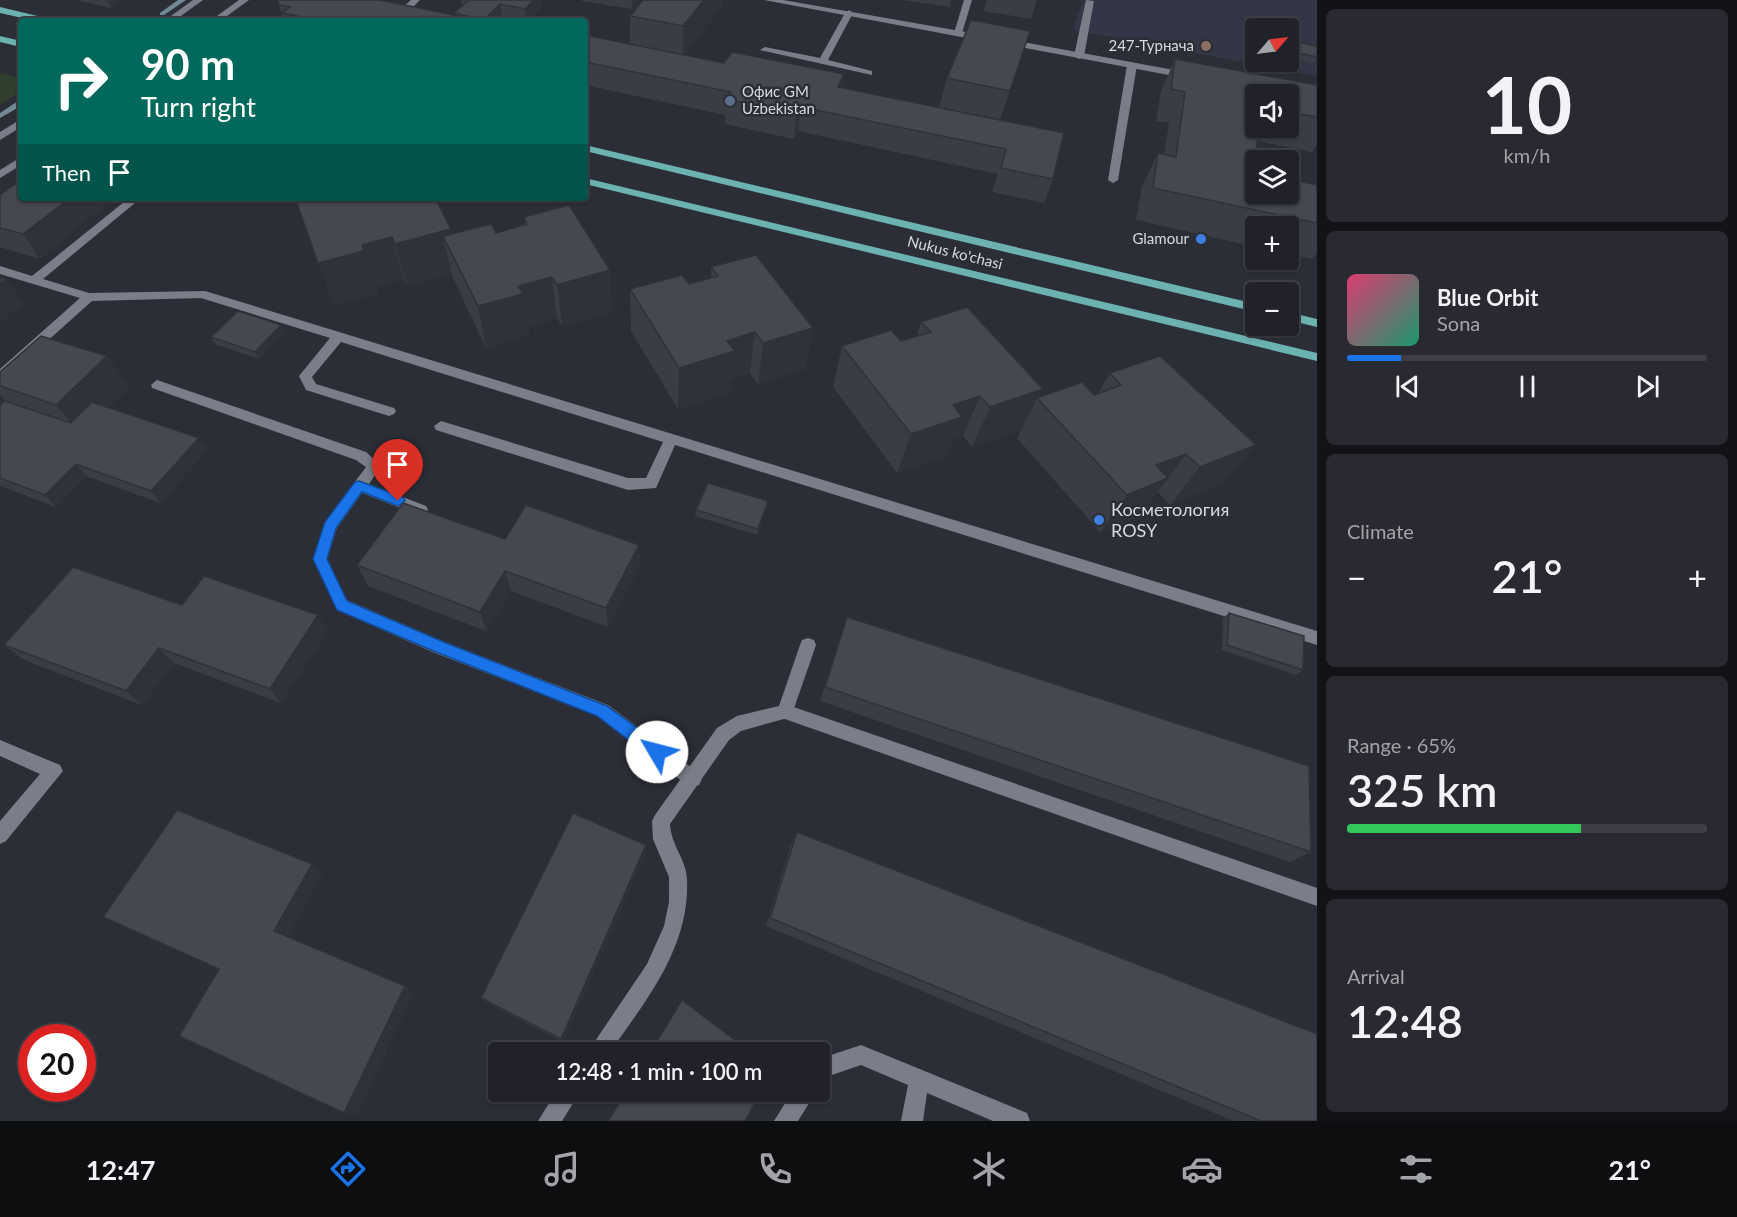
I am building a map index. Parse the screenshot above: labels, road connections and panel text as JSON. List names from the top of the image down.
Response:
{
  "streets": {
    "main road": ["Nukus ko'chasi"]
  },
  "places": [
    "247-Турнача",
    "Офис GM Uzbekistan",
    "Glamour",
    "Косметология ROSY"
  ],
  "north": "top right",
  "page": {
    "tile": [
      ["10", "km/h"],
      "Climate",
      ["Range · 65%", "325 km"],
      ["Arrival", "12:48"]
    ],
    "map_buttons": ["+", "−"],
    "turn": ["90 m", "Turn right"],
    "then": "Then",
    "song": ["Blue Orbit", "Sona"],
    "heat": ["−", "21°", "+"],
    "limit": "20",
    "trip": "12:48 · 1 min · 100 m",
    "tabs": ["12:47", "21°"]
  }
}
